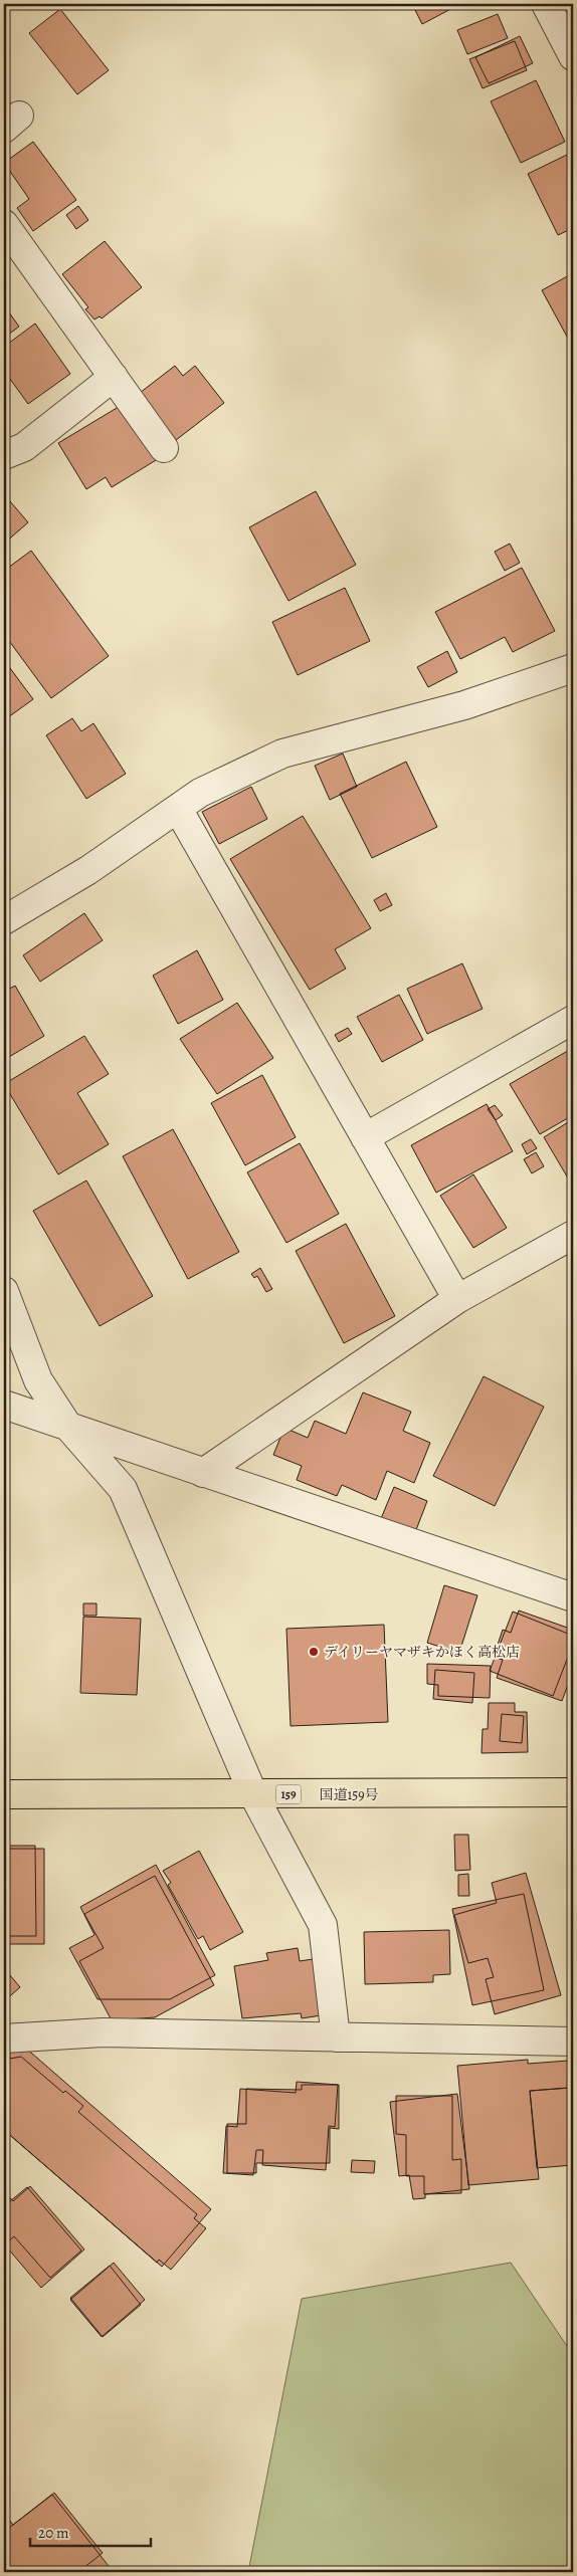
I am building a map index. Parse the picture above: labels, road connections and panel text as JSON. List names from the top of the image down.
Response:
{
  "streets": {
    "highway": ["159", "国道159号"]
  },
  "places": ["デイリーヤマザキかほく高松店"],
  "scale_bar": "20 m"
}
